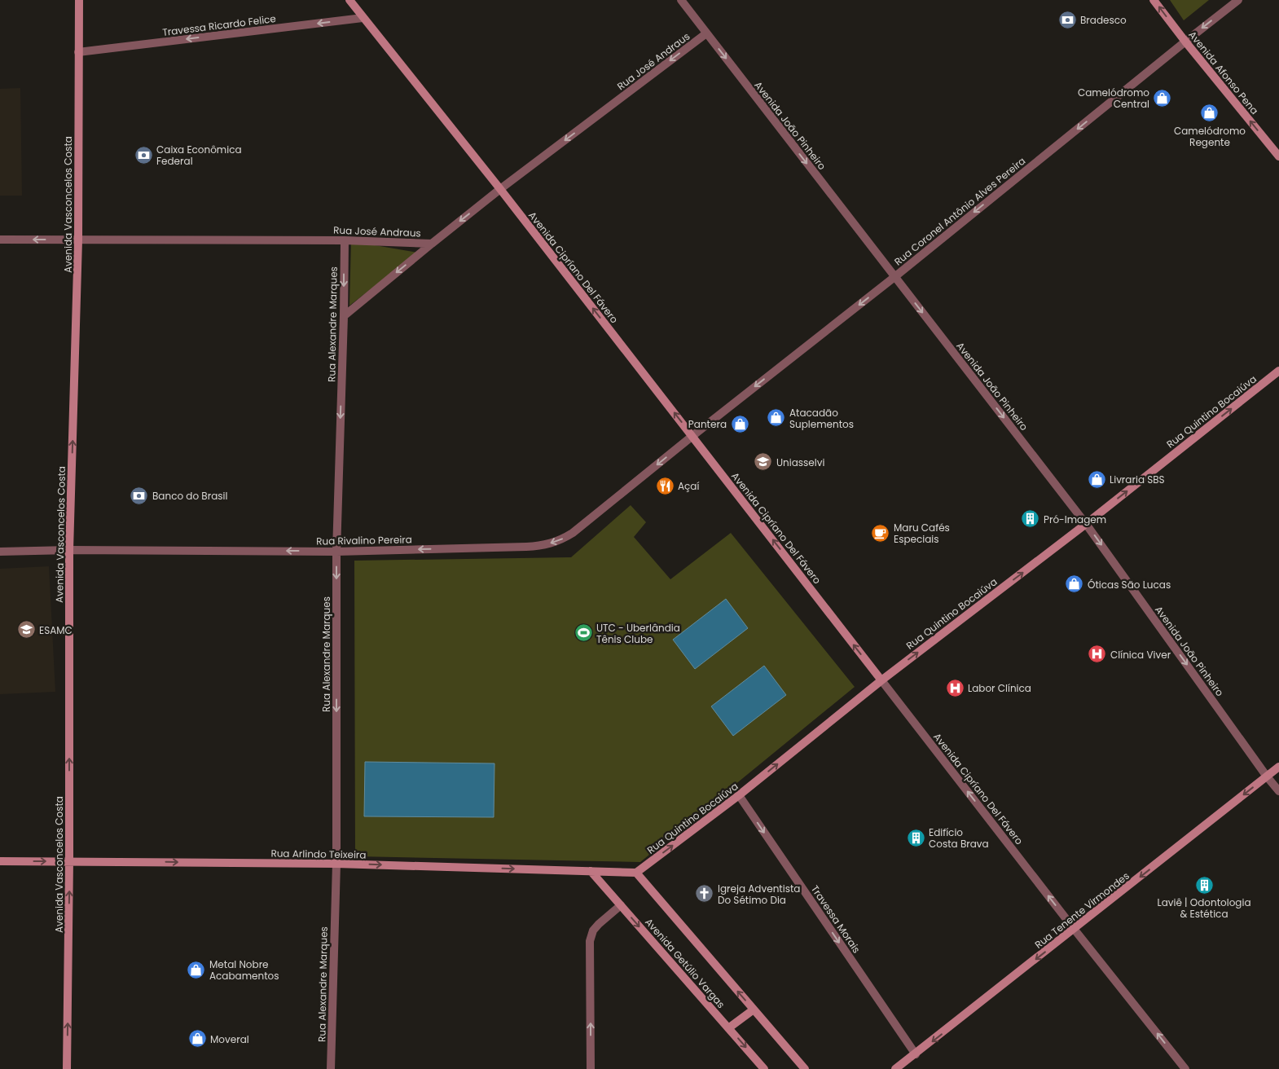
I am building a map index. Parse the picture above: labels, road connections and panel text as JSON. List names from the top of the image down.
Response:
{
  "streets": {
    "street": [
      "Travessa Ricardo Felice",
      "Rua José Andraus",
      "Avenida Afonso Pena",
      "Avenida João Pinheiro",
      "Avenida Vasconcelos Costa",
      "Rua Coronel Antônio Alves Pereira",
      "Avenida Cipríano Del Fávero",
      "Rua Alexandre Marques",
      "Rua Quintino Bocaiúva",
      "Rua Rivalino Pereira",
      "Rua Arlindo Teixeira",
      "Rua Tenente Virmondes",
      "Travessa Morais",
      "Avenida Getúlio Vargas"
    ]
  },
  "crossings": [
    ["Travessa Ricardo Felice", "Avenida Vasconcelos Costa"],
    ["Travessa Ricardo Felice", "Avenida Cipríano Del Fávero"],
    ["Rua José Andraus", "Avenida João Pinheiro"],
    ["Rua José Andraus", "Avenida Vasconcelos Costa"],
    ["Rua José Andraus", "Avenida Cipríano Del Fávero"],
    ["Rua José Andraus", "Rua Alexandre Marques"],
    ["Avenida Afonso Pena", "Rua Coronel Antônio Alves Pereira"],
    ["Avenida João Pinheiro", "Rua Coronel Antônio Alves Pereira"],
    ["Avenida João Pinheiro", "Rua Quintino Bocaiúva"],
    ["Avenida João Pinheiro", "Rua Tenente Virmondes"],
    ["Avenida Vasconcelos Costa", "Rua Rivalino Pereira"],
    ["Avenida Vasconcelos Costa", "Rua Arlindo Teixeira"],
    ["Rua Coronel Antônio Alves Pereira", "Avenida Cipríano Del Fávero"],
    ["Rua Coronel Antônio Alves Pereira", "Rua Rivalino Pereira"],
    ["Avenida Cipríano Del Fávero", "Rua Quintino Bocaiúva"],
    ["Avenida Cipríano Del Fávero", "Rua Rivalino Pereira"],
    ["Avenida Cipríano Del Fávero", "Rua Tenente Virmondes"],
    ["Rua Alexandre Marques", "Rua Rivalino Pereira"],
    ["Rua Alexandre Marques", "Rua Arlindo Teixeira"],
    ["Rua Quintino Bocaiúva", "Rua Arlindo Teixeira"],
    ["Rua Quintino Bocaiúva", "Travessa Morais"],
    ["Rua Arlindo Teixeira", "Avenida Getúlio Vargas"],
    ["Rua Tenente Virmondes", "Travessa Morais"]
  ],
  "one_way": [
    "Travessa Ricardo Felice",
    "Rua José Andraus",
    "Avenida Afonso Pena",
    "Avenida João Pinheiro",
    "Avenida Vasconcelos Costa",
    "Rua Coronel Antônio Alves Pereira",
    "Avenida Cipríano Del Fávero",
    "Rua Alexandre Marques",
    "Rua Quintino Bocaiúva",
    "Rua Rivalino Pereira",
    "Rua Arlindo Teixeira",
    "Rua Tenente Virmondes",
    "Travessa Morais"
  ],
  "places": {
    "bank": ["Bradesco", "Caixa Econômica Federal", "Banco do Brasil"],
    "shop": [
      "Camelódromo Central",
      "Camelódromo Regente",
      "Atacadão Suplementos",
      "Pantera",
      "Livraria SBS",
      "Óticas São Lucas",
      "Metal Nobre Acabamentos",
      "Moveral"
    ],
    "school or university": ["Uniasselvi", "ESAMC"],
    "restaurant": ["Açaí"],
    "building": ["Pró-Imagem", "Edifício Costa Brava", "Laviê | Odontologia & Estética"],
    "cafe": ["Maru Cafés Especiais"],
    "sports": ["UTC - Uberlândia Tênis Clube"],
    "hospital": ["Clínica Viver", "Labor Clínica"],
    "church": ["Igreja Adventista Do Sétimo Dia"]
  }
}
